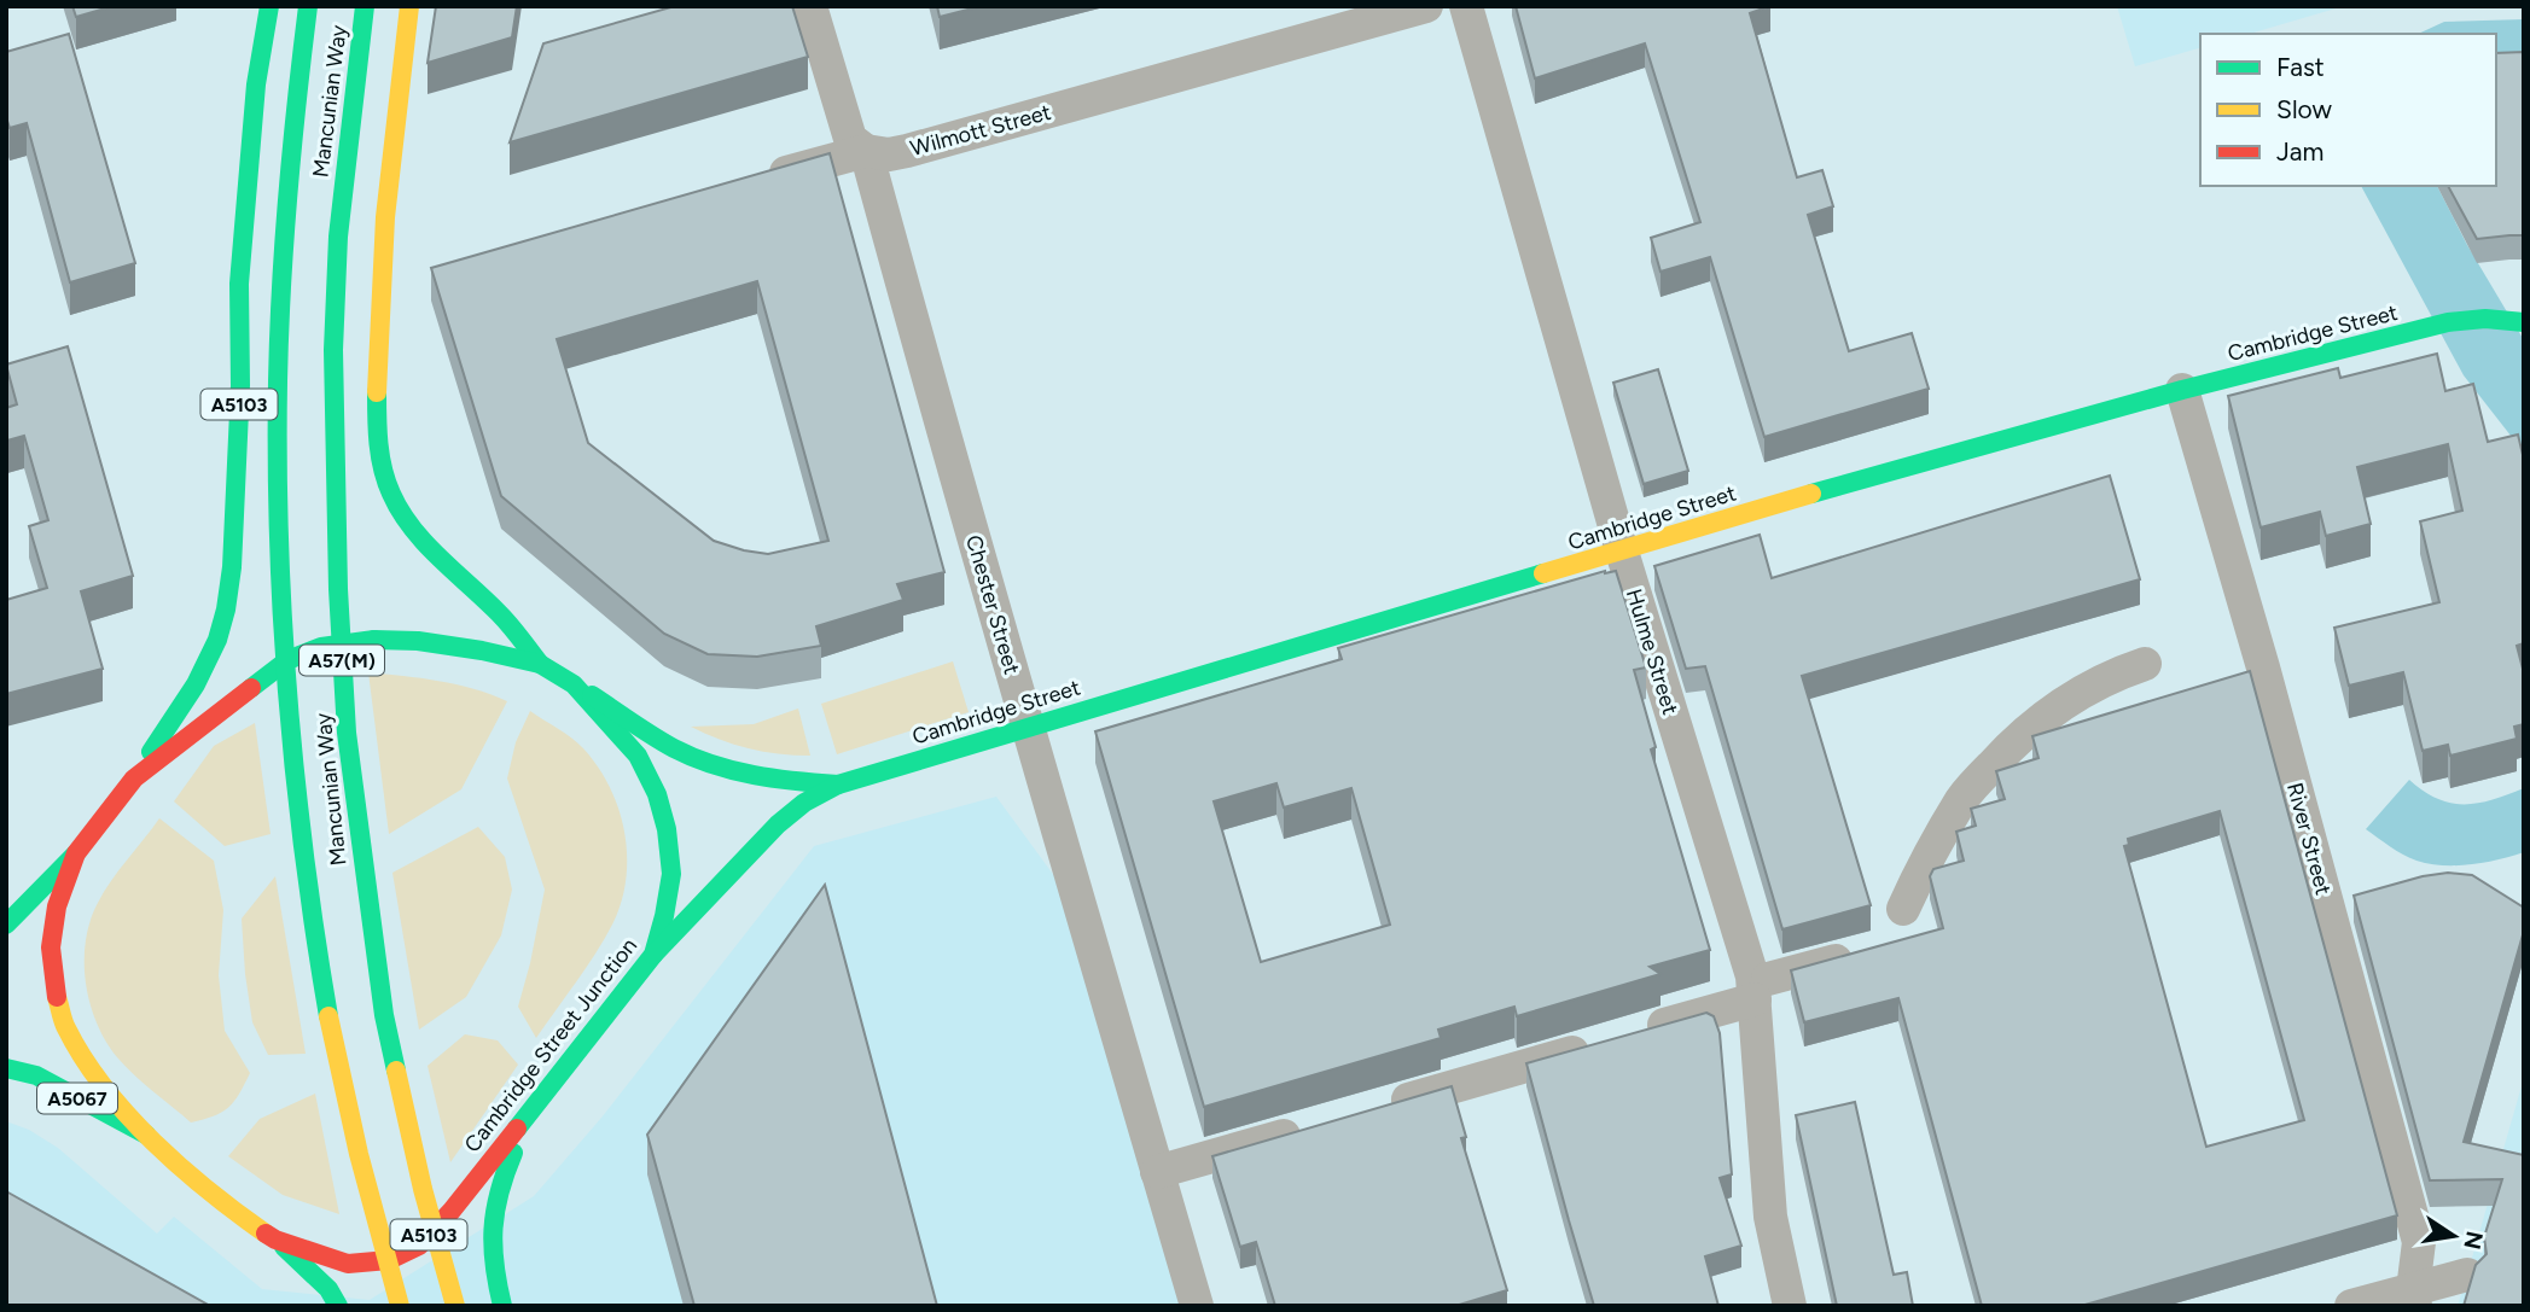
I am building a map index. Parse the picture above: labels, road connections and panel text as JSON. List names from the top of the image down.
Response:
{
  "streets": {
    "main road": [
      "Mancunian Way",
      "Cambridge Street",
      "A5103",
      "A57(M)",
      "Cambridge Street Junction",
      "A5067"
    ],
    "street": [
      "Wilmott Street",
      "Chester Street",
      "Hulme Street",
      "River Street"
    ]
  },
  "crossings": [
    ["Wilmott Street", "Chester Street"],
    ["Cambridge Street", "Chester Street"],
    ["Cambridge Street", "Hulme Street"],
    ["Cambridge Street", "River Street"],
    ["Cambridge Street", "Cambridge Street Junction"],
    ["A5103", "Cambridge Street Junction"],
    ["Cambridge Street Junction", "A5067"]
  ],
  "legend": ["Fast", "Slow", "Jam"],
  "north": "right"
}
